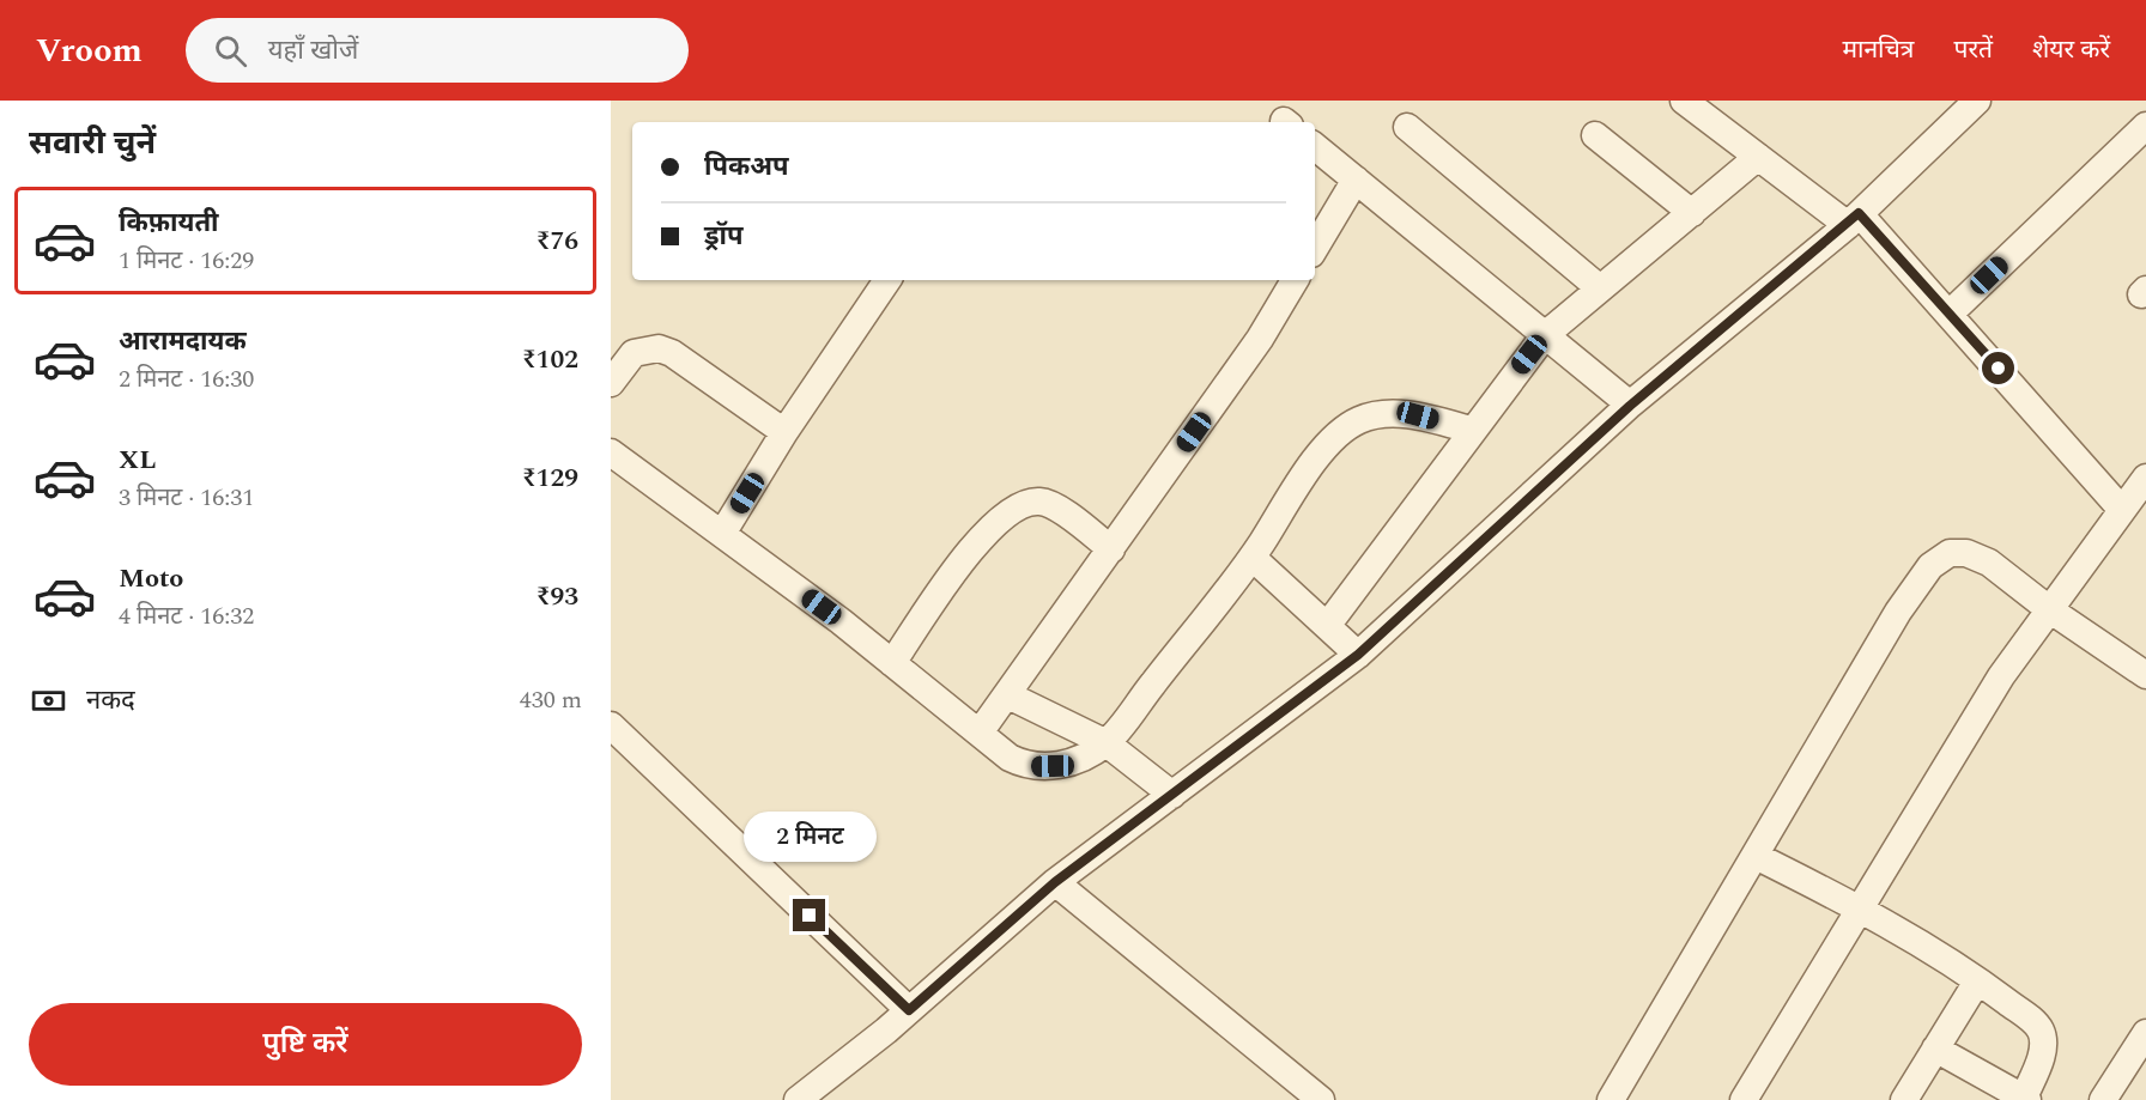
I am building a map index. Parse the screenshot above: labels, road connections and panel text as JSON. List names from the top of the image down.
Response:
{
  "page": {
    "header": "Vroom",
    "search": "यहाँ खोजें",
    "nav": ["मानचित्र", "परतें", "शेयर करें"],
    "heading": "सवारी चुनें",
    "banner": ["पिकअप", "ड्रॉप"],
    "list": [
      {
        "name": "किफ़ायती",
        "note": "1 मिनट · 16:29",
        "value": "₹76"
      },
      {
        "name": "आरामदायक",
        "note": "2 मिनट · 16:30",
        "value": "₹102"
      },
      {
        "name": "XL",
        "note": "3 मिनट · 16:31",
        "value": "₹129"
      },
      {
        "name": "Moto",
        "note": "4 मिनट · 16:32",
        "value": "₹93"
      }
    ],
    "pay": ["नकद", "430 m"],
    "bubble": "2 मिनट",
    "buttons": "पुष्टि करें"
  }
}
